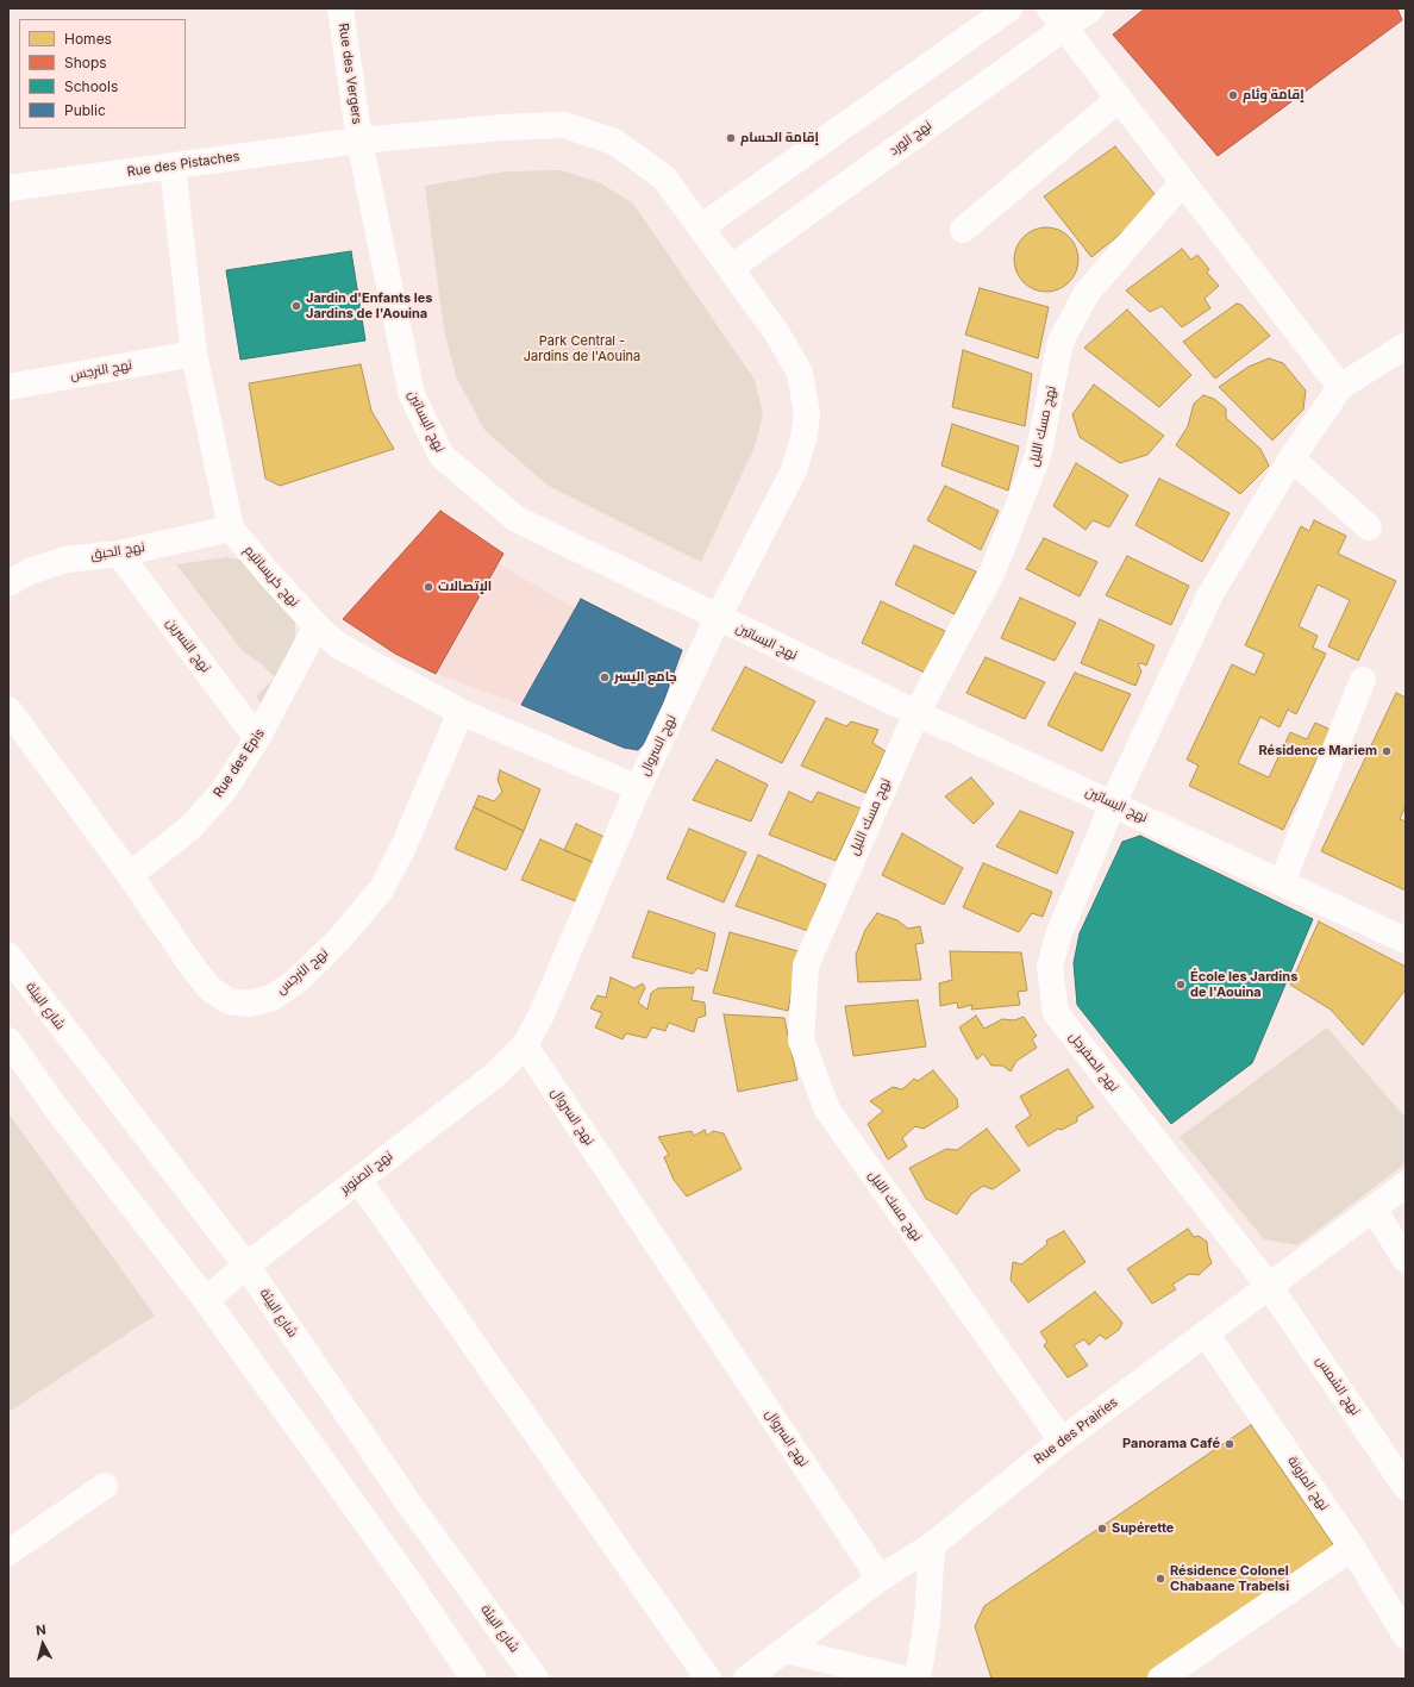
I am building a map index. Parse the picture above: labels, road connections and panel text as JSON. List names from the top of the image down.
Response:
{
  "streets": {
    "street": [
      "Rue des Vergers",
      "نهج الورد",
      "Rue des Pistaches",
      "نهج النرجس",
      "نهج البساتين",
      "نهج مسك الليل",
      "نهج الحبق",
      "نهج كريسانتيم",
      "نهج النسرين",
      "نهج السروال",
      "Rue des Epis",
      "شارع البيئة",
      "نهج الصفرجل",
      "نهج الصنوبر",
      "نهج الشمس",
      "Rue des Prairies",
      "نهج المزونة"
    ]
  },
  "crossings": [
    ["Rue des Vergers", "Rue des Pistaches"],
    ["Rue des Vergers", "نهج البساتين"],
    ["نهج الورد", "Rue des Pistaches"],
    ["نهج الورد", "نهج السروال"],
    ["Rue des Pistaches", "نهج البساتين"],
    ["Rue des Pistaches", "نهج كريسانتيم"],
    ["Rue des Pistaches", "نهج السروال"],
    ["نهج النرجس", "نهج كريسانتيم"],
    ["نهج النرجس", "Rue des Epis"],
    ["نهج البساتين", "نهج مسك الليل"],
    ["نهج البساتين", "نهج السروال"],
    ["نهج البساتين", "نهج الصفرجل"],
    ["نهج مسك الليل", "Rue des Prairies"],
    ["نهج الحبق", "نهج كريسانتيم"],
    ["نهج الحبق", "نهج النسرين"],
    ["نهج كريسانتيم", "نهج السروال"],
    ["نهج كريسانتيم", "Rue des Epis"],
    ["نهج النسرين", "Rue des Epis"],
    ["نهج السروال", "نهج الصنوبر"],
    ["نهج السروال", "Rue des Prairies"],
    ["شارع البيئة", "نهج الصنوبر"],
    ["نهج الصفرجل", "نهج الشمس"],
    ["نهج الصفرجل", "Rue des Prairies"],
    ["نهج الشمس", "Rue des Prairies"],
    ["Rue des Prairies", "نهج المزونة"]
  ],
  "parks": ["Park Central - Jardins de l'Aouina"],
  "places": [
    "إقامة وئام",
    "إقامة الحسام",
    "Jardin d'Enfants les Jardins de l'Aouina",
    "الإتصالات",
    "جامع اليسر",
    "Résidence Mariem",
    "École les Jardins de l'Aouina",
    "Panorama Café",
    "Supérette",
    "Résidence Colonel Chabaane Trabelsi"
  ],
  "legend": [
    "Homes",
    "Shops",
    "Schools",
    "Public"
  ],
  "north": "top"
}
